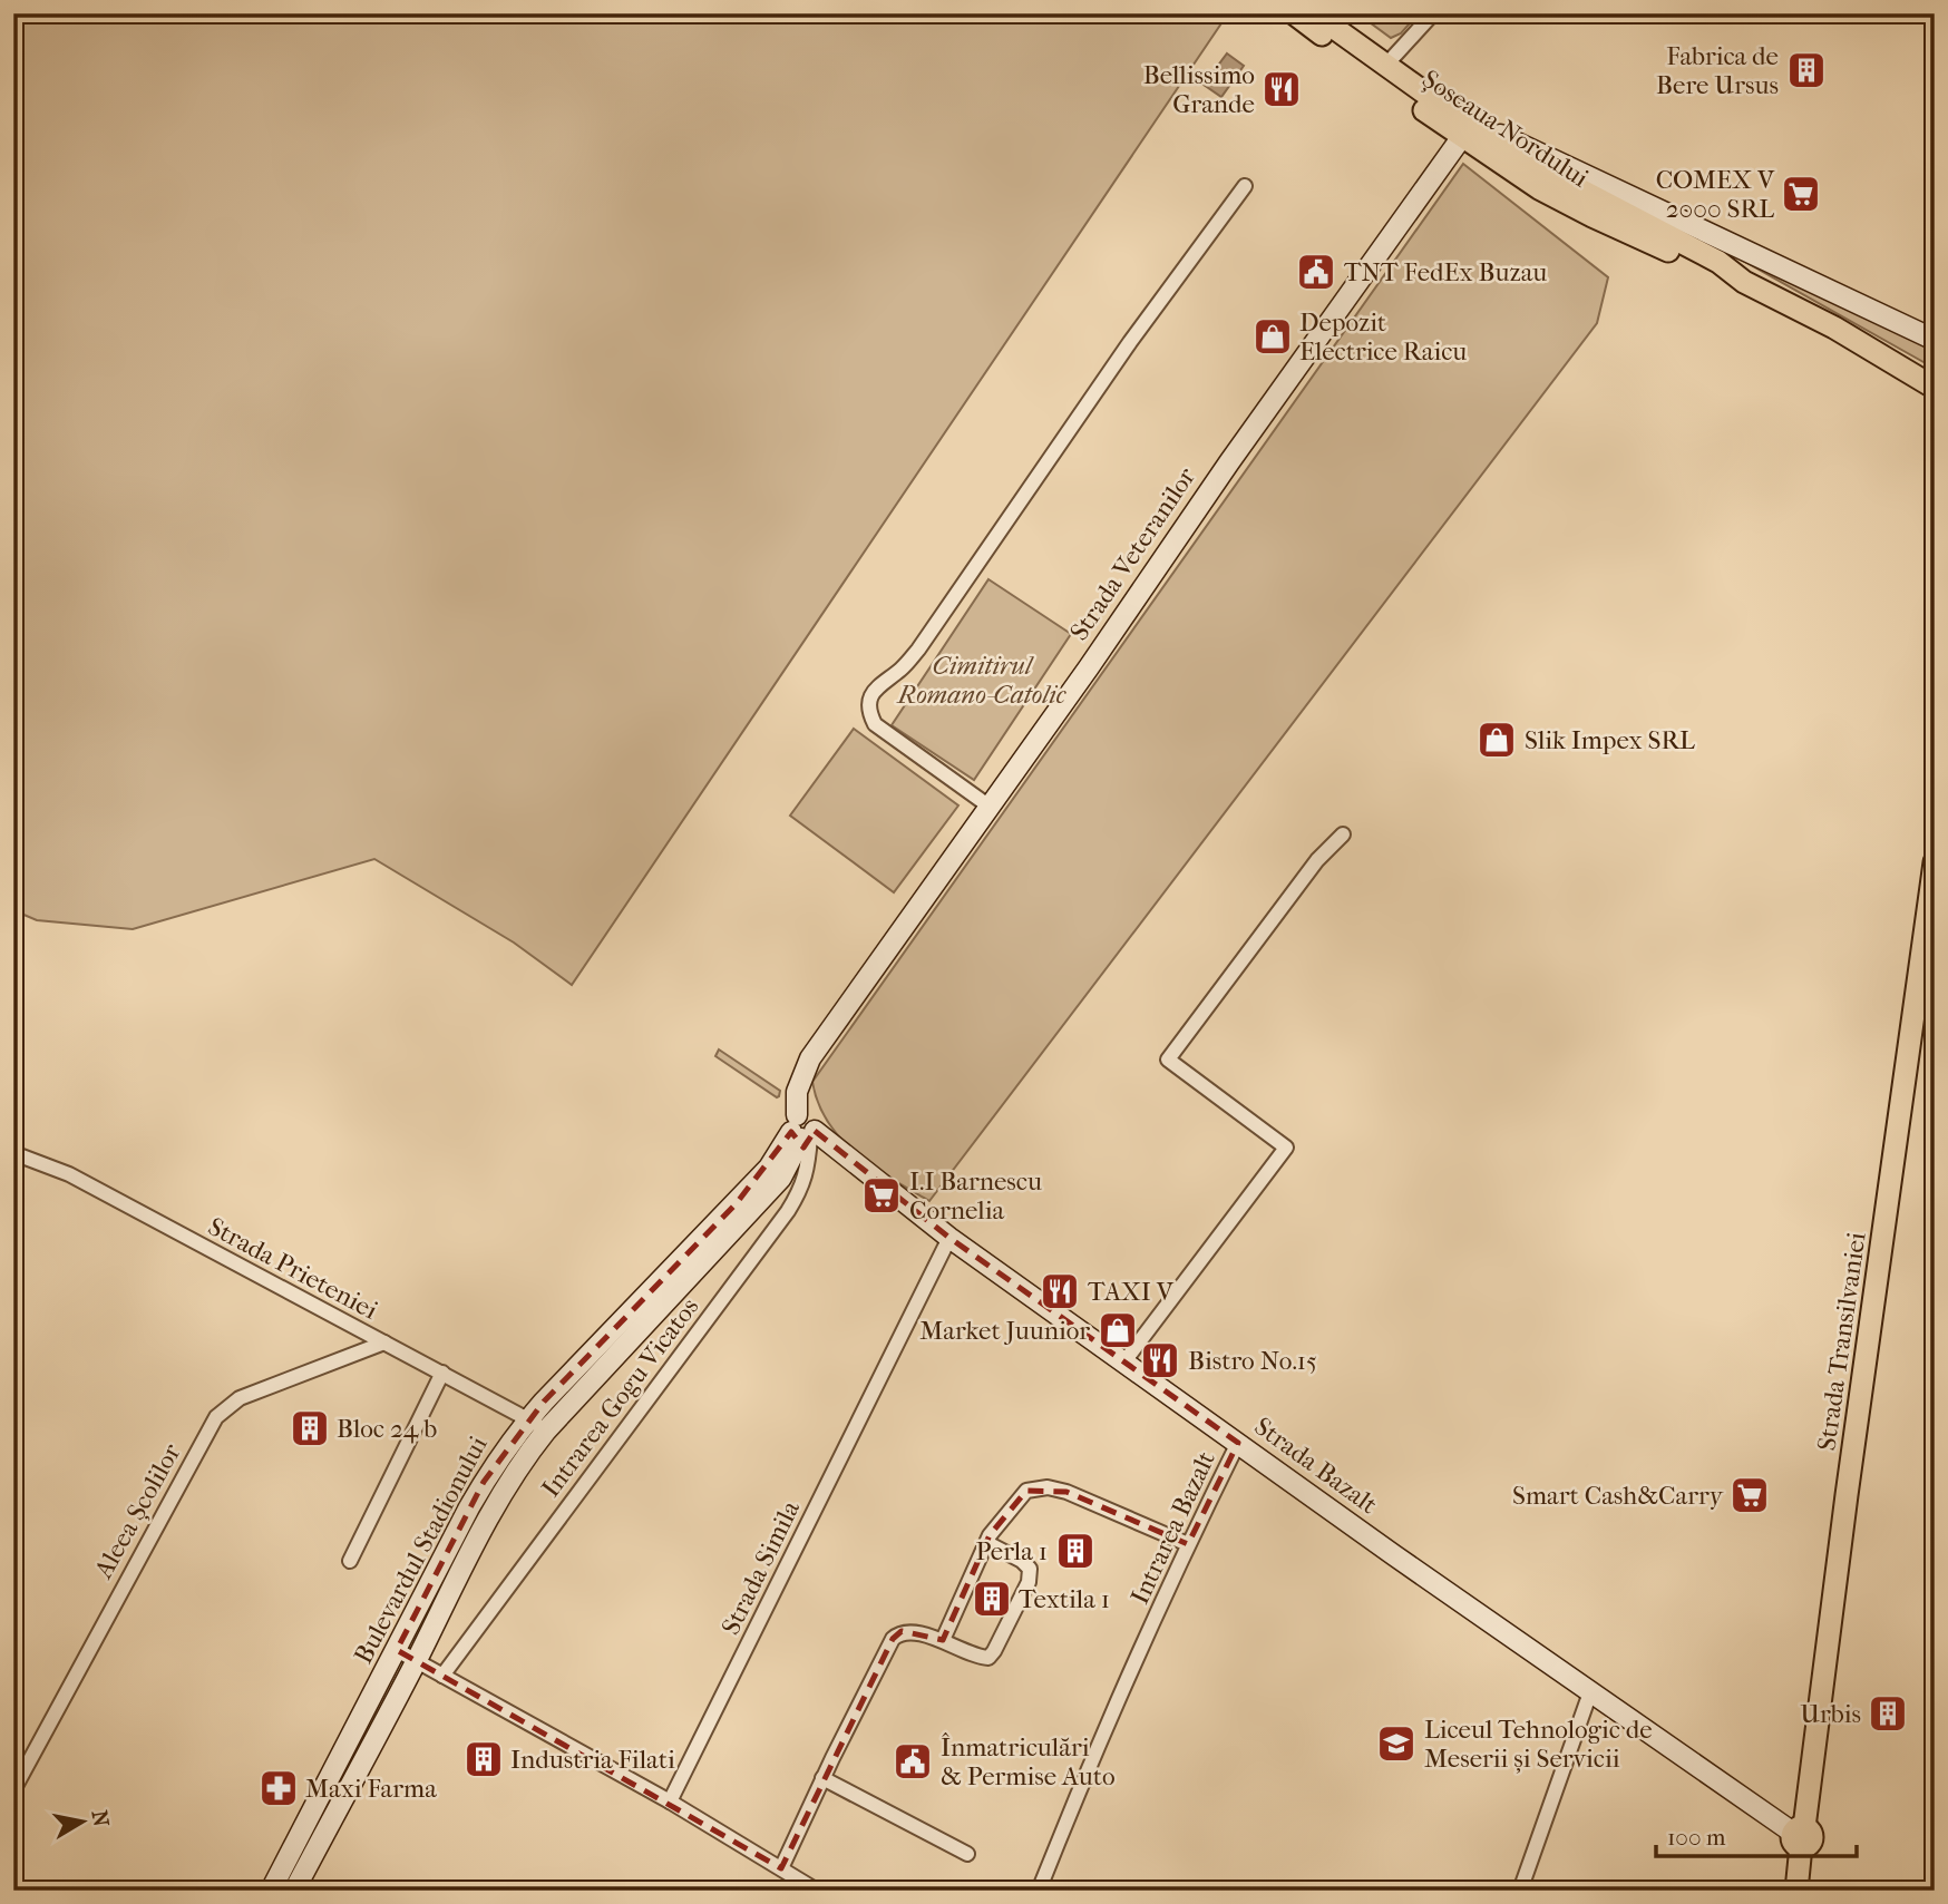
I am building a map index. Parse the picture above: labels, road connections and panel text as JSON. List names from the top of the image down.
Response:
{
  "streets": {
    "main road": [
      "Șoseaua Nordului",
      "Strada Veteranilor",
      "Strada Transilvaniei",
      "Strada Bazalt",
      "Bulevardul Stadionului"
    ],
    "street": [
      "Strada Prieteniei",
      "Intrarea Gogu Vicatos",
      "Aleea Școlilor",
      "Intrarea Bazalt",
      "Strada Simila"
    ]
  },
  "crossings": [
    ["Șoseaua Nordului", "Strada Veteranilor"],
    ["Strada Veteranilor", "Intrarea Gogu Vicatos"],
    ["Strada Veteranilor", "Strada Bazalt"],
    ["Strada Veteranilor", "Bulevardul Stadionului"],
    ["Strada Prieteniei", "Aleea Școlilor"],
    ["Strada Prieteniei", "Bulevardul Stadionului"],
    ["Strada Transilvaniei", "Strada Bazalt"],
    ["Intrarea Gogu Vicatos", "Strada Bazalt"],
    ["Intrarea Gogu Vicatos", "Bulevardul Stadionului"],
    ["Strada Bazalt", "Intrarea Bazalt"],
    ["Strada Bazalt", "Bulevardul Stadionului"],
    ["Strada Bazalt", "Strada Simila"]
  ],
  "parks": ["Cimitirul Romano-Catolic"],
  "places": {
    "building": [
      "Fabrica de Bere Ursus",
      "Bloc 24 b",
      "Perla 1",
      "Textila 1",
      "Urbis",
      "Industria Filati"
    ],
    "restaurant": ["Bellissimo Grande", "TAXI V", "Bistro No.15"],
    "supermarket": ["COMEX V 2000 SRL", "I.I Barnescu Cornelia", "Smart Cash&Carry"],
    "public building": ["TNT FedEx Buzau", "Înmatriculări & Permise Auto"],
    "shop": ["Depozit Electrice Raicu", "Slik Impex SRL", "Market Juunior"],
    "school or university": ["Liceul Tehnologic de Meserii și Servicii"],
    "pharmacy": ["Maxi Farma"]
  },
  "scale_bar": "100 m",
  "north": "right"
}
